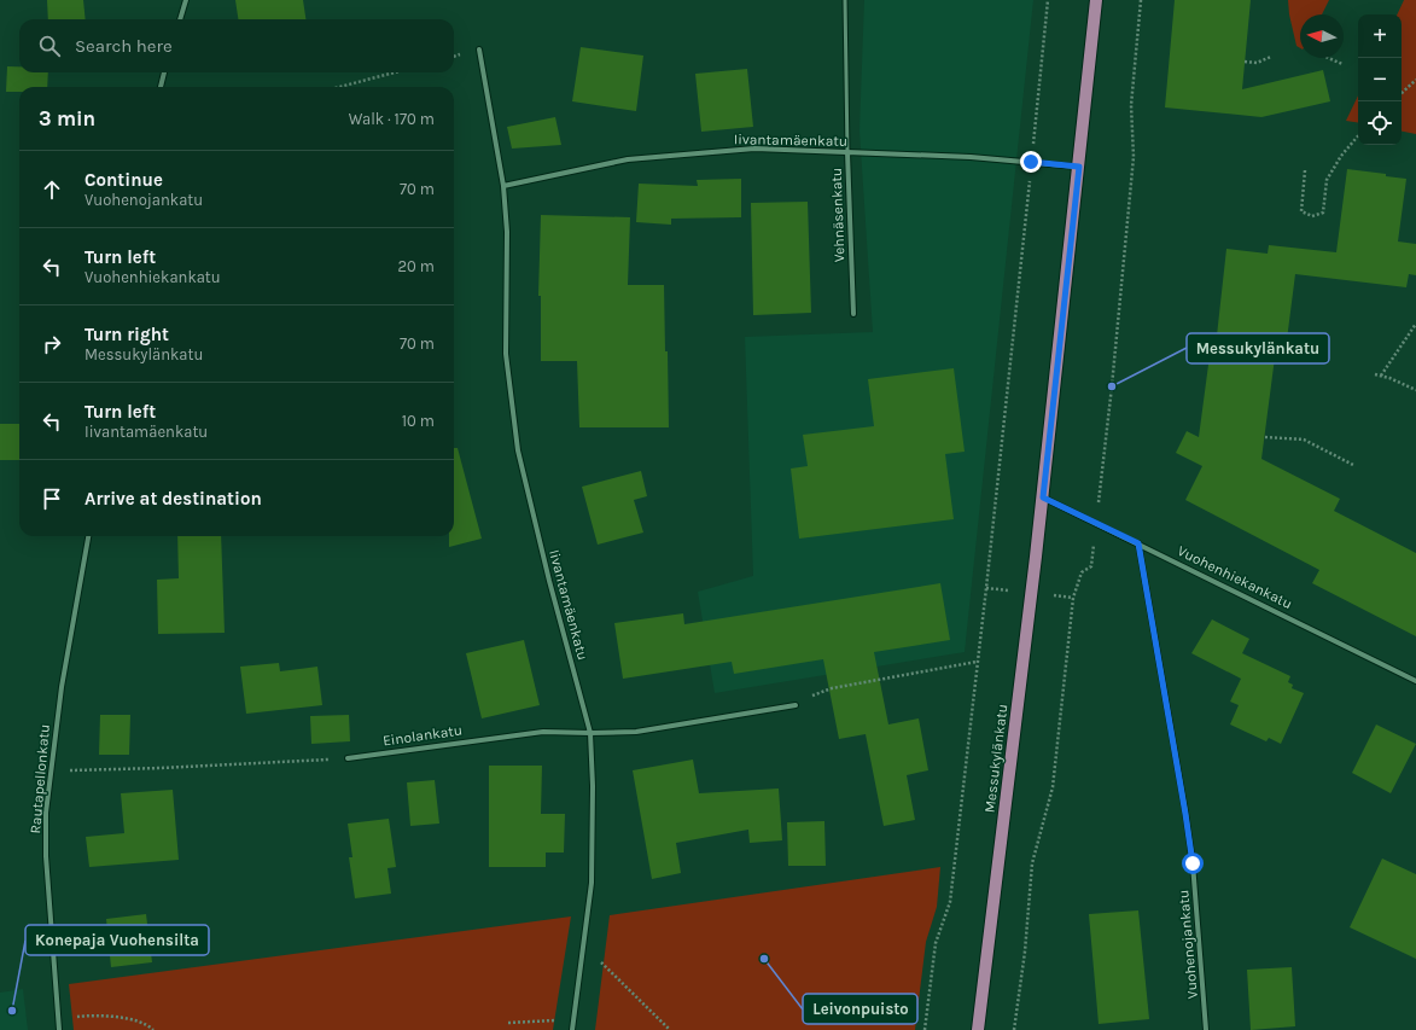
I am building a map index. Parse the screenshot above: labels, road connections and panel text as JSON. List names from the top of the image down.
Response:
{
  "streets": {
    "main road": ["Messukylänkatu"],
    "street": [
      "Iivantamäenkatu",
      "Vehnäsenkatu",
      "Vuohenhiekankatu",
      "Einolankatu",
      "Rautapellonkatu",
      "Vuohenojankatu"
    ]
  },
  "crossings": [
    ["Iivantamäenkatu", "Vehnäsenkatu"],
    ["Iivantamäenkatu", "Einolankatu"],
    ["Iivantamäenkatu", "Messukylänkatu"],
    ["Vuohenhiekankatu", "Messukylänkatu"],
    ["Vuohenhiekankatu", "Vuohenojankatu"]
  ],
  "places": ["Messukylänkatu", "Leivonpuisto", "Konepaja Vuohensilta"],
  "north": "left",
  "page": {
    "map_buttons": ["+", "−"],
    "search": "Search here",
    "heading": ["3 min", "Walk · 170 m"],
    "list": [
      ["Continue", "Vuohenojankatu", "70 m"],
      ["Turn left", "Vuohenhiekankatu", "20 m"],
      ["Turn right", "Messukylänkatu", "70 m"],
      ["Turn left", "Iivantamäenkatu", "10 m"],
      "Arrive at destination"
    ]
  }
}
